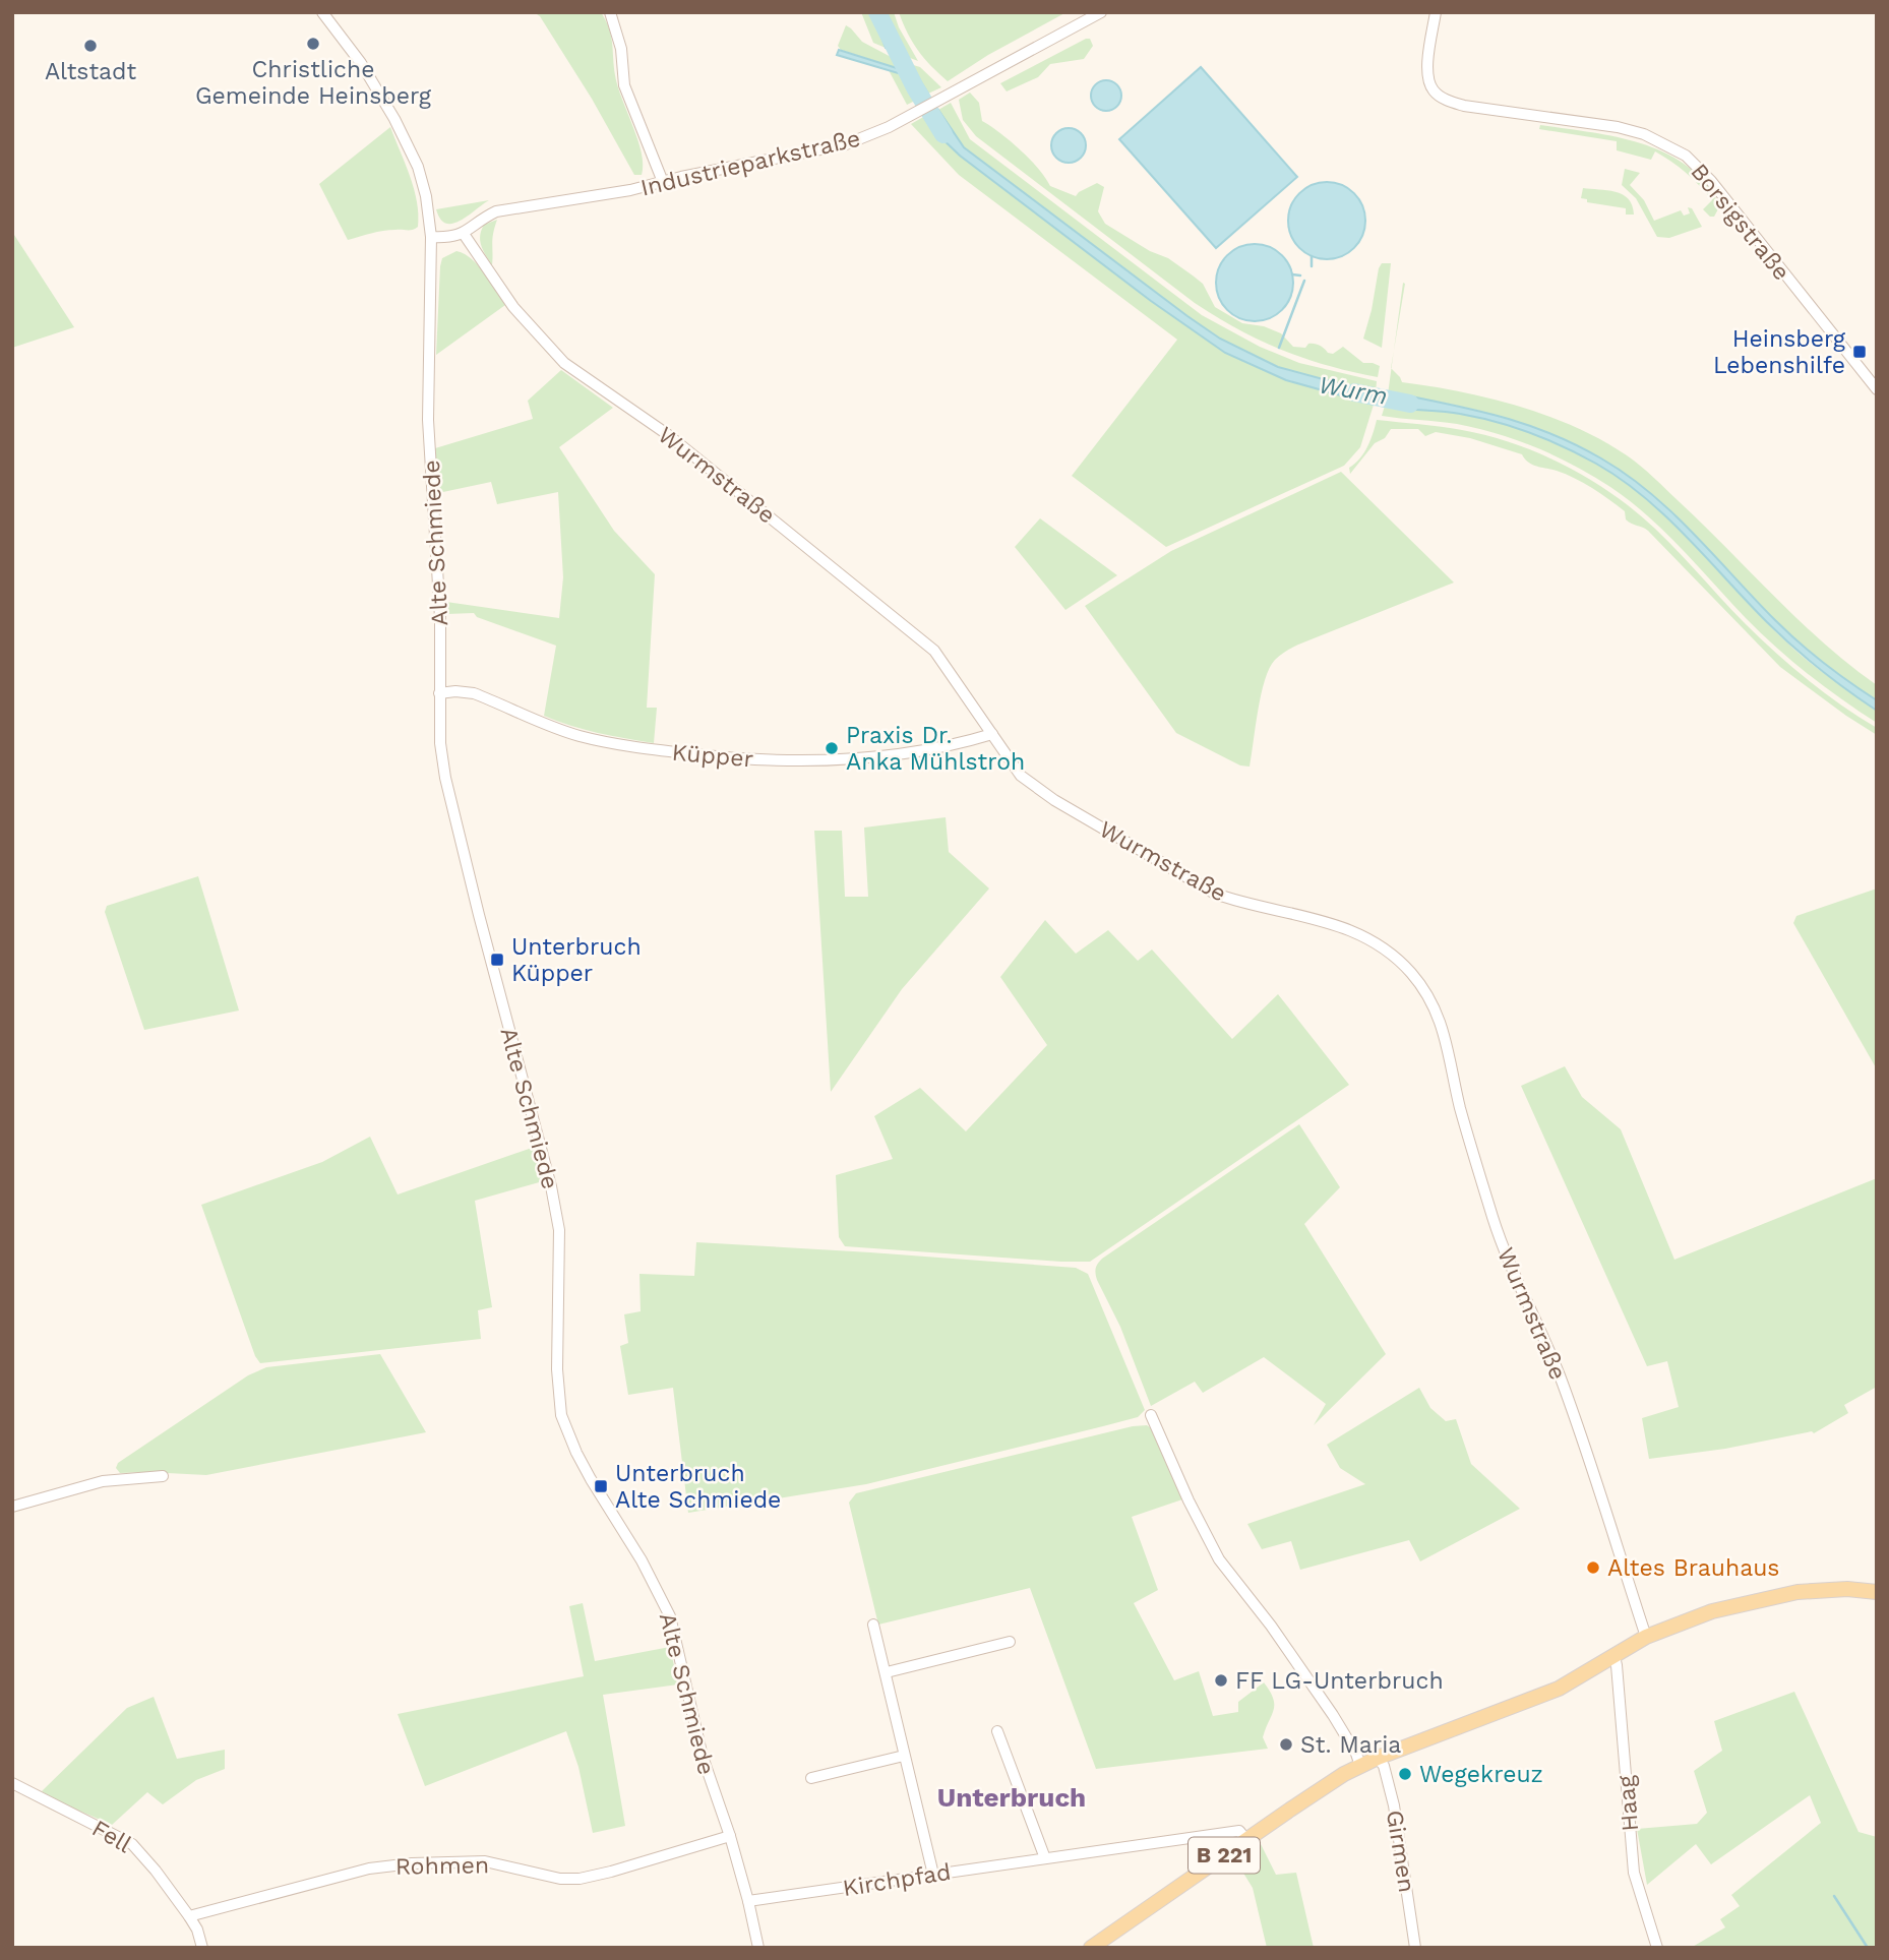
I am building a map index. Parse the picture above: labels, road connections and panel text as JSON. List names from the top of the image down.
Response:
{
  "streets": {
    "main road": ["B 221"],
    "street": [
      "Industrieparkstraße",
      "Borsigstraße",
      "Wurmstraße",
      "Alte Schmiede",
      "Küpper",
      "Haag",
      "Fell",
      "Girmen",
      "Rohmen",
      "Kirchpfad"
    ]
  },
  "crossings": [
    ["Industrieparkstraße", "Wurmstraße"],
    ["Wurmstraße", "Küpper"],
    ["Wurmstraße", "B 221"],
    ["Alte Schmiede", "Küpper"],
    ["Alte Schmiede", "Rohmen"],
    ["Alte Schmiede", "Kirchpfad"],
    ["Haag", "B 221"],
    ["Fell", "Rohmen"],
    ["Girmen", "B 221"],
    ["B 221", "Kirchpfad"]
  ],
  "districts": ["Unterbruch"],
  "water": ["Wurm"],
  "places": {
    "other": [
      "Christliche Gemeinde Heinsberg",
      "Altstadt",
      "Praxis Dr. Anka Mühlstroh",
      "Altes Brauhaus",
      "FF LG-Unterbruch",
      "St. Maria",
      "Wegekreuz"
    ],
    "transit": ["Heinsberg Lebenshilfe", "Unterbruch Küpper", "Unterbruch Alte Schmiede"]
  }
}
